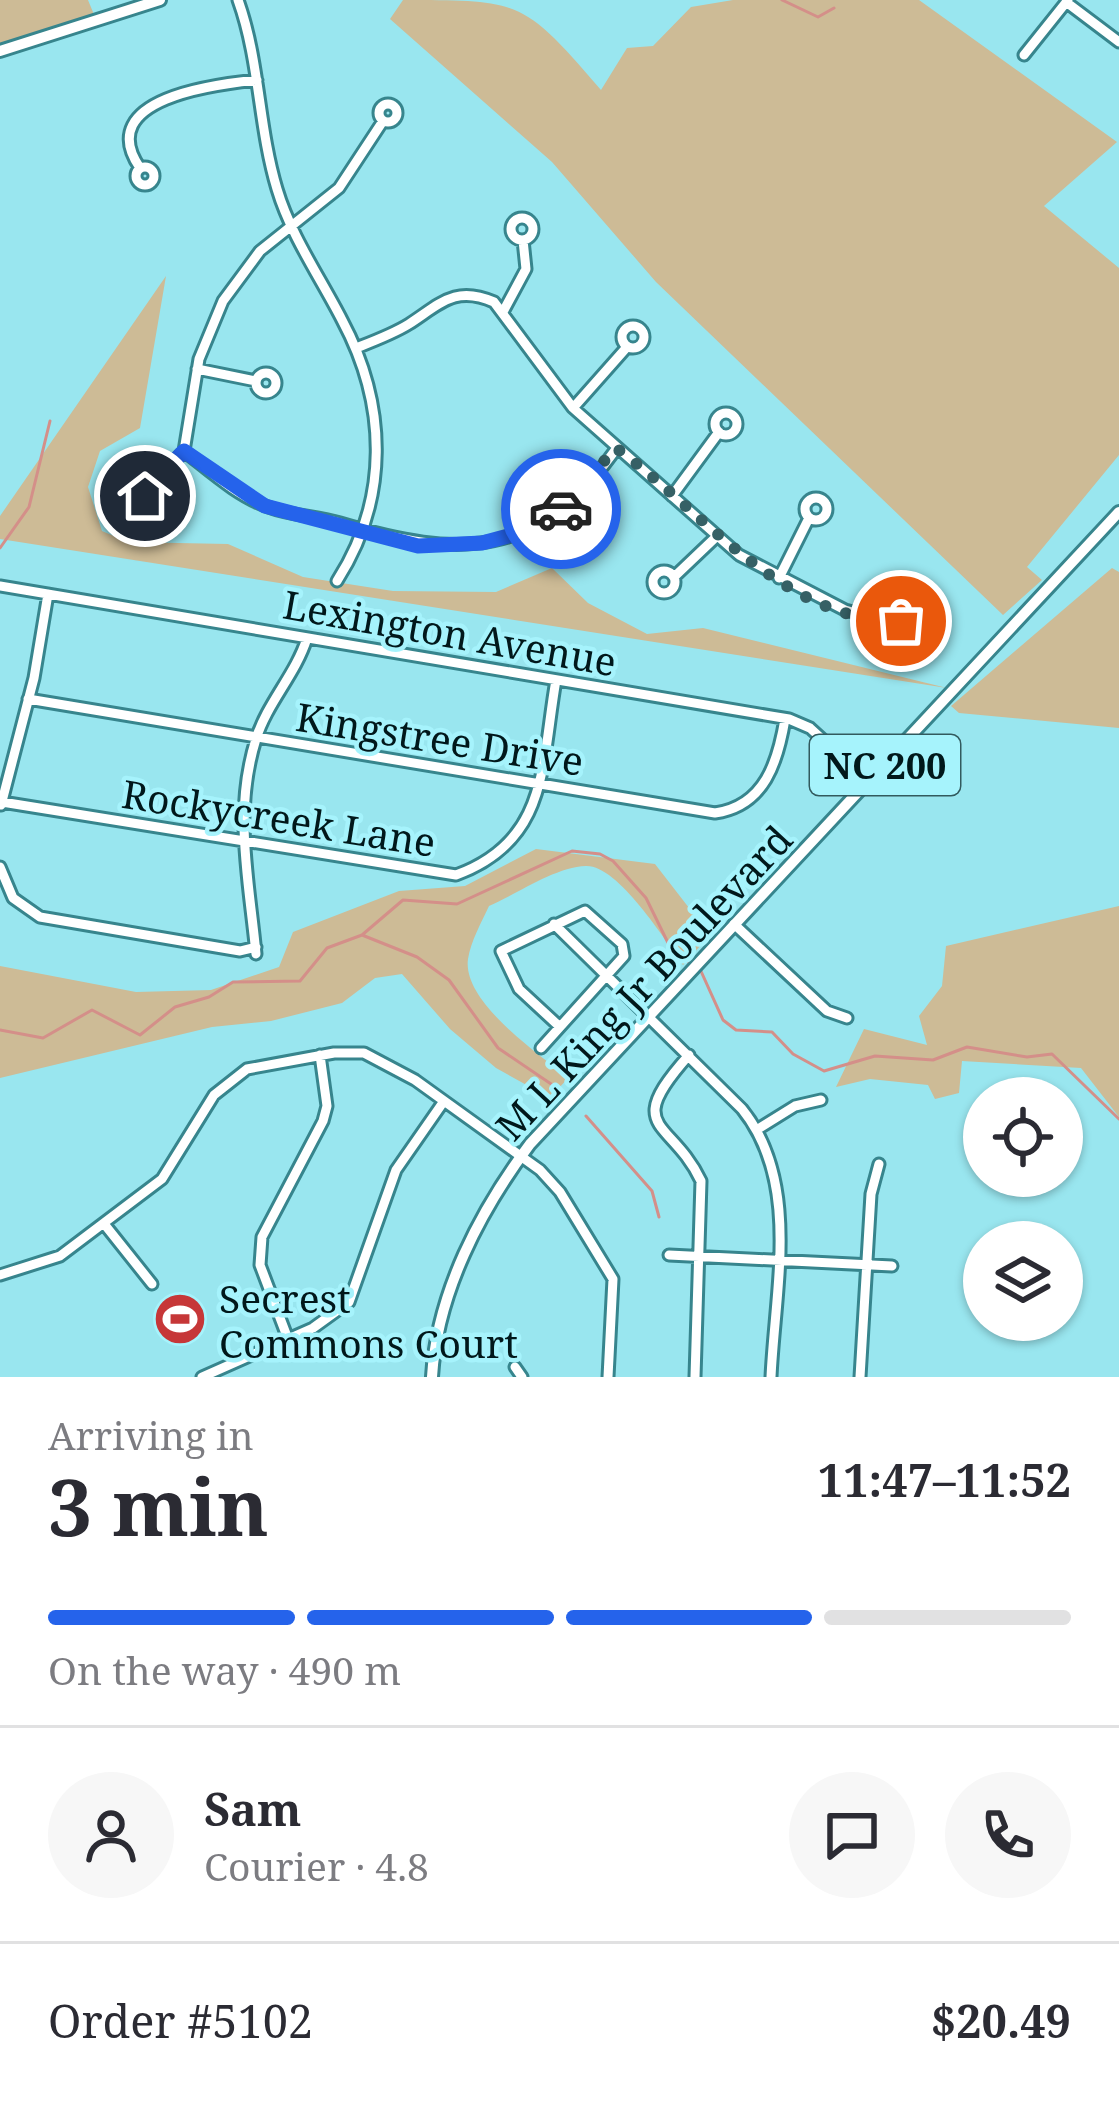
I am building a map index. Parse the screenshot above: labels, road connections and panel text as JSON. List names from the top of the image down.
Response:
{
  "streets": {
    "main road": ["NC 200", "M L King Jr Boulevard"],
    "street": ["Lexington Avenue", "Kingstree Drive", "Rockycreek Lane"]
  },
  "crossings": [
    ["Lexington Avenue", "Kingstree Drive"],
    ["Lexington Avenue", "Rockycreek Lane"],
    ["Lexington Avenue", "M L King Jr Boulevard"],
    ["Kingstree Drive", "Rockycreek Lane"]
  ],
  "places": {
    "sports": ["Secrest Commons Court"]
  },
  "page": {
    "heading": ["3 min", "Arriving in", "11:47–11:52"],
    "panel": [
      "Sam",
      "Courier · 4.8",
      "Order #5102",
      "$20.49"
    ],
    "bar": "On the way · 490 m"
  }
}
